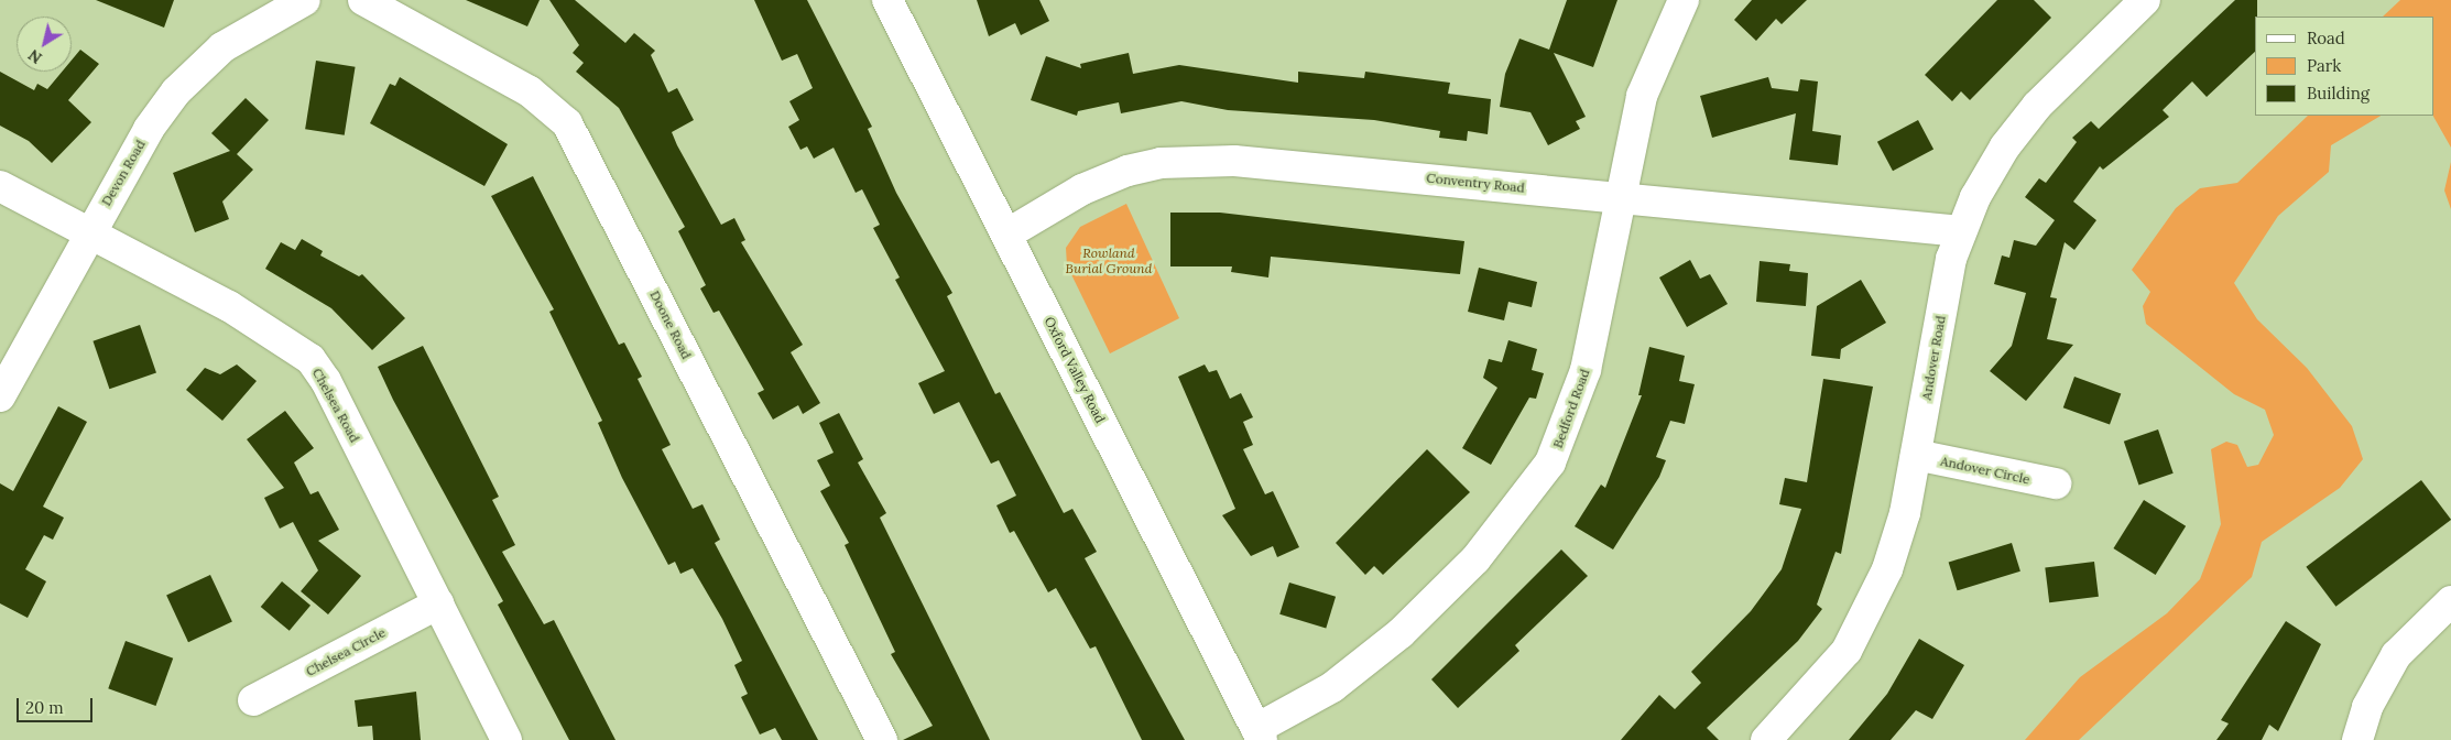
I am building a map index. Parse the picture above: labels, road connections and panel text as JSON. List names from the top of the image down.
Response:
{
  "streets": {
    "street": [
      "Devon Road",
      "Conventry Road",
      "Doone Road",
      "Andover Road",
      "Oxford Valley Road",
      "Chelsea Road",
      "Bedford Road",
      "Andover Circle",
      "Chelsea Circle"
    ]
  },
  "crossings": [
    ["Devon Road", "Chelsea Road"],
    ["Conventry Road", "Andover Road"],
    ["Conventry Road", "Oxford Valley Road"],
    ["Conventry Road", "Bedford Road"],
    ["Andover Road", "Andover Circle"],
    ["Oxford Valley Road", "Bedford Road"],
    ["Chelsea Road", "Chelsea Circle"]
  ],
  "parks": ["Rowland Burial Ground"],
  "legend": ["Road", "Park", "Building"],
  "scale_bar": "20 m",
  "north": "bottom left"
}
